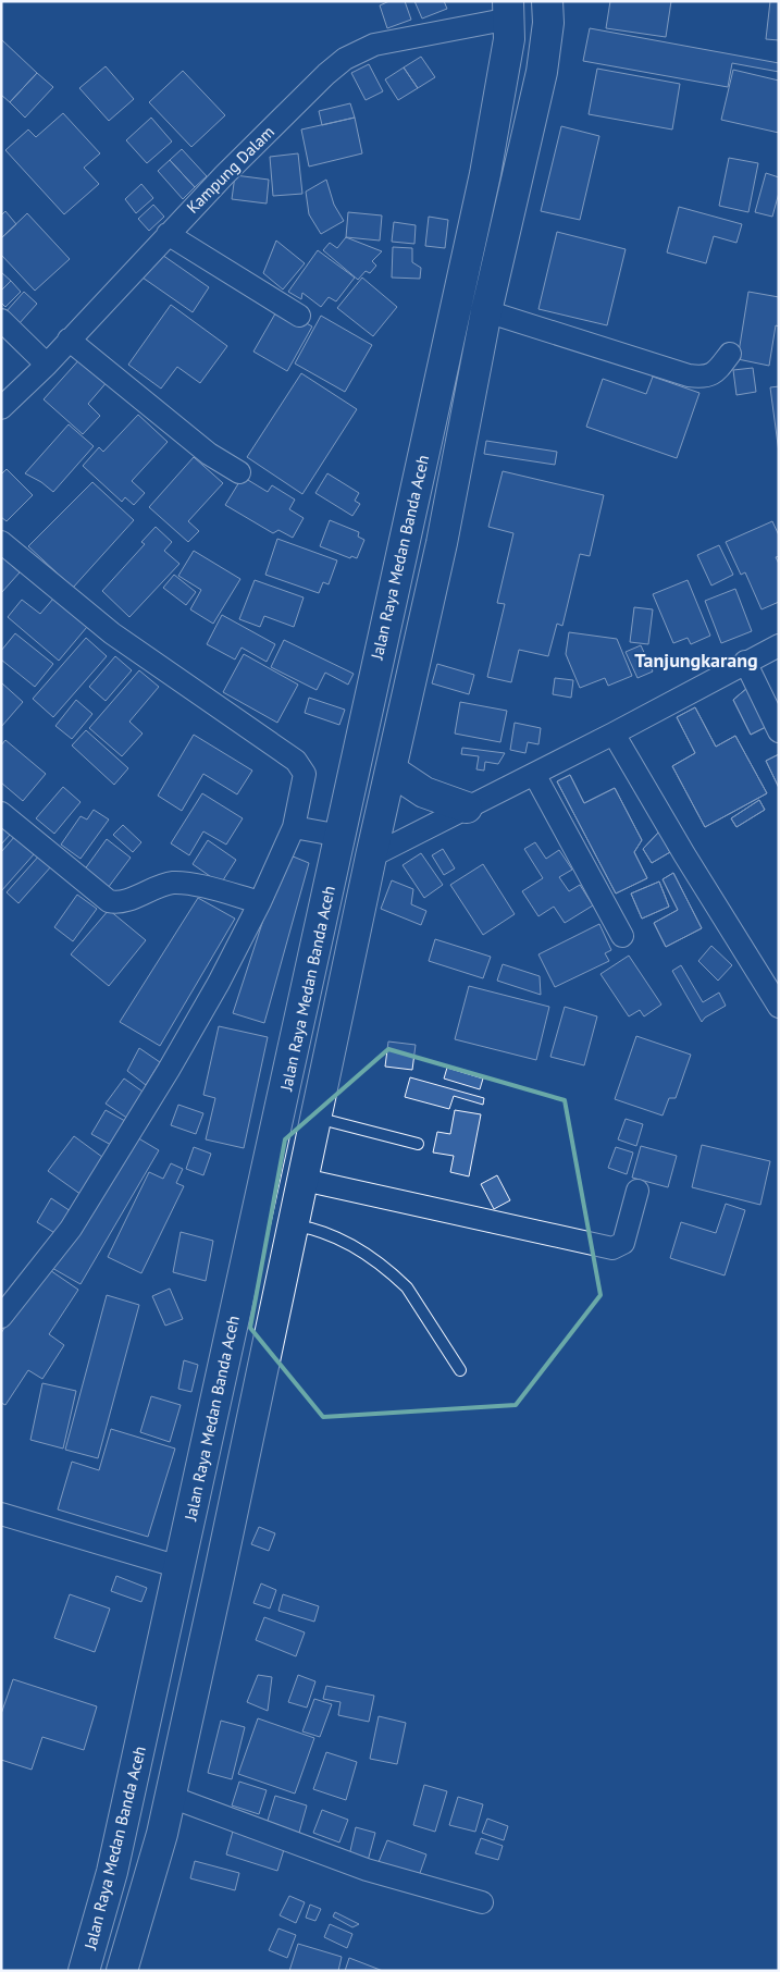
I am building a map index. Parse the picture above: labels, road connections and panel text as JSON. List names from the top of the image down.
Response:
{
  "streets": {
    "highway": ["Jalan Raya Medan Banda Aceh"],
    "street": ["Kampung Dalam"]
  },
  "crossings": [
    ["Kampung Dalam", "Jalan Raya Medan Banda Aceh"]
  ],
  "districts": ["Tanjungkarang"]
}
